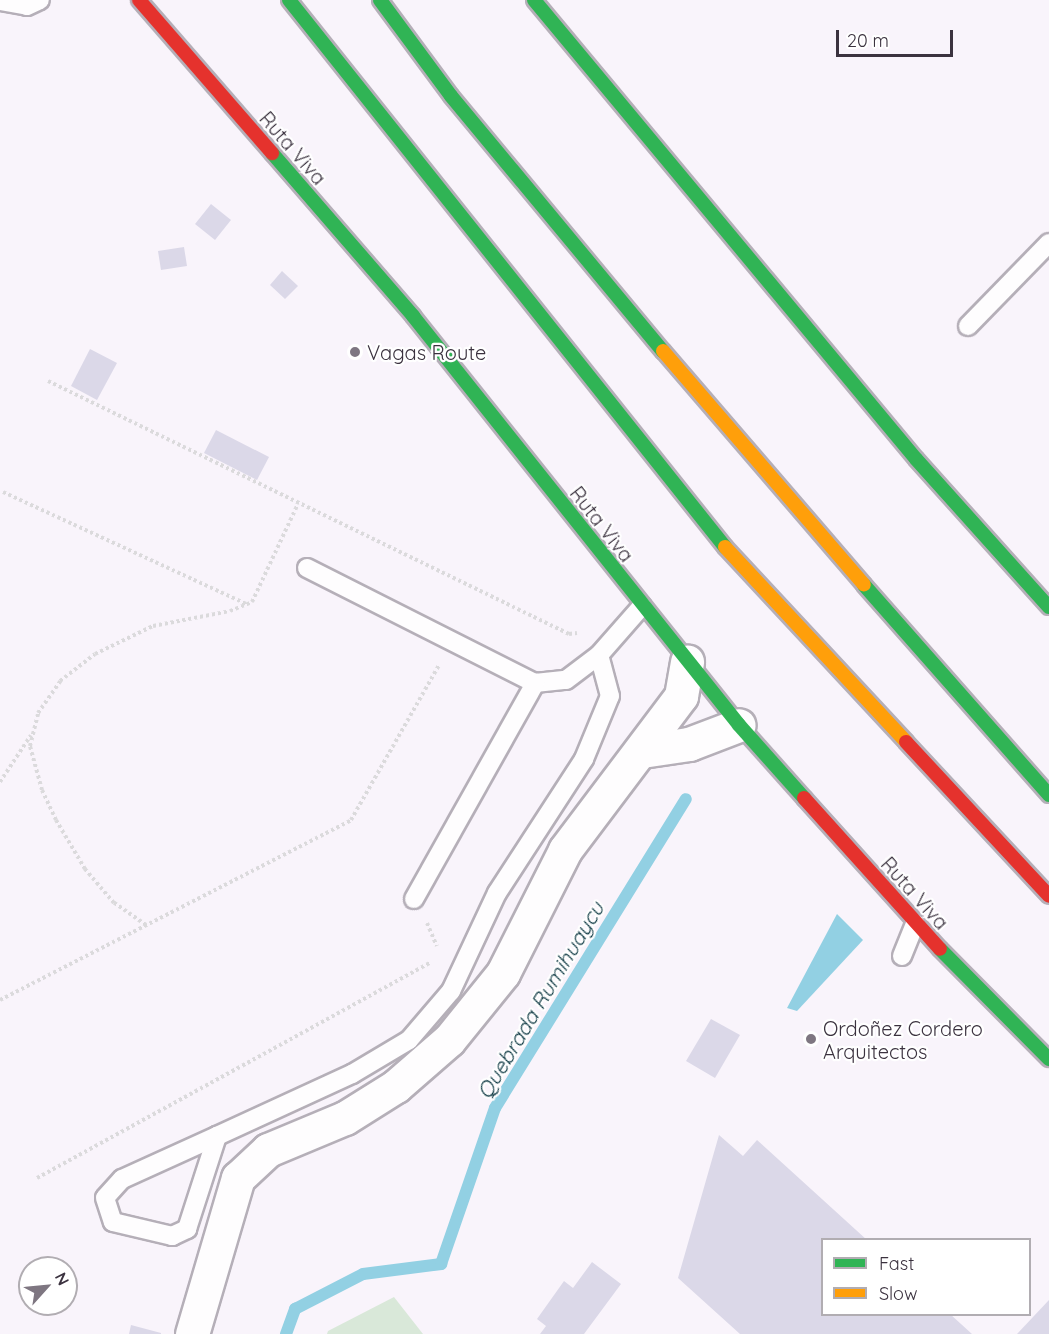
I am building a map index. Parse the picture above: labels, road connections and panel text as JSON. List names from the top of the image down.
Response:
{
  "streets": {
    "main road": ["Ruta Viva"]
  },
  "water": ["Quebrada Rumihuaycu"],
  "places": ["Vagas Route", "Ordoñez Cordero Arquitectos"],
  "legend": ["Fast", "Slow"],
  "scale_bar": "20 m",
  "north": "top right"
}
